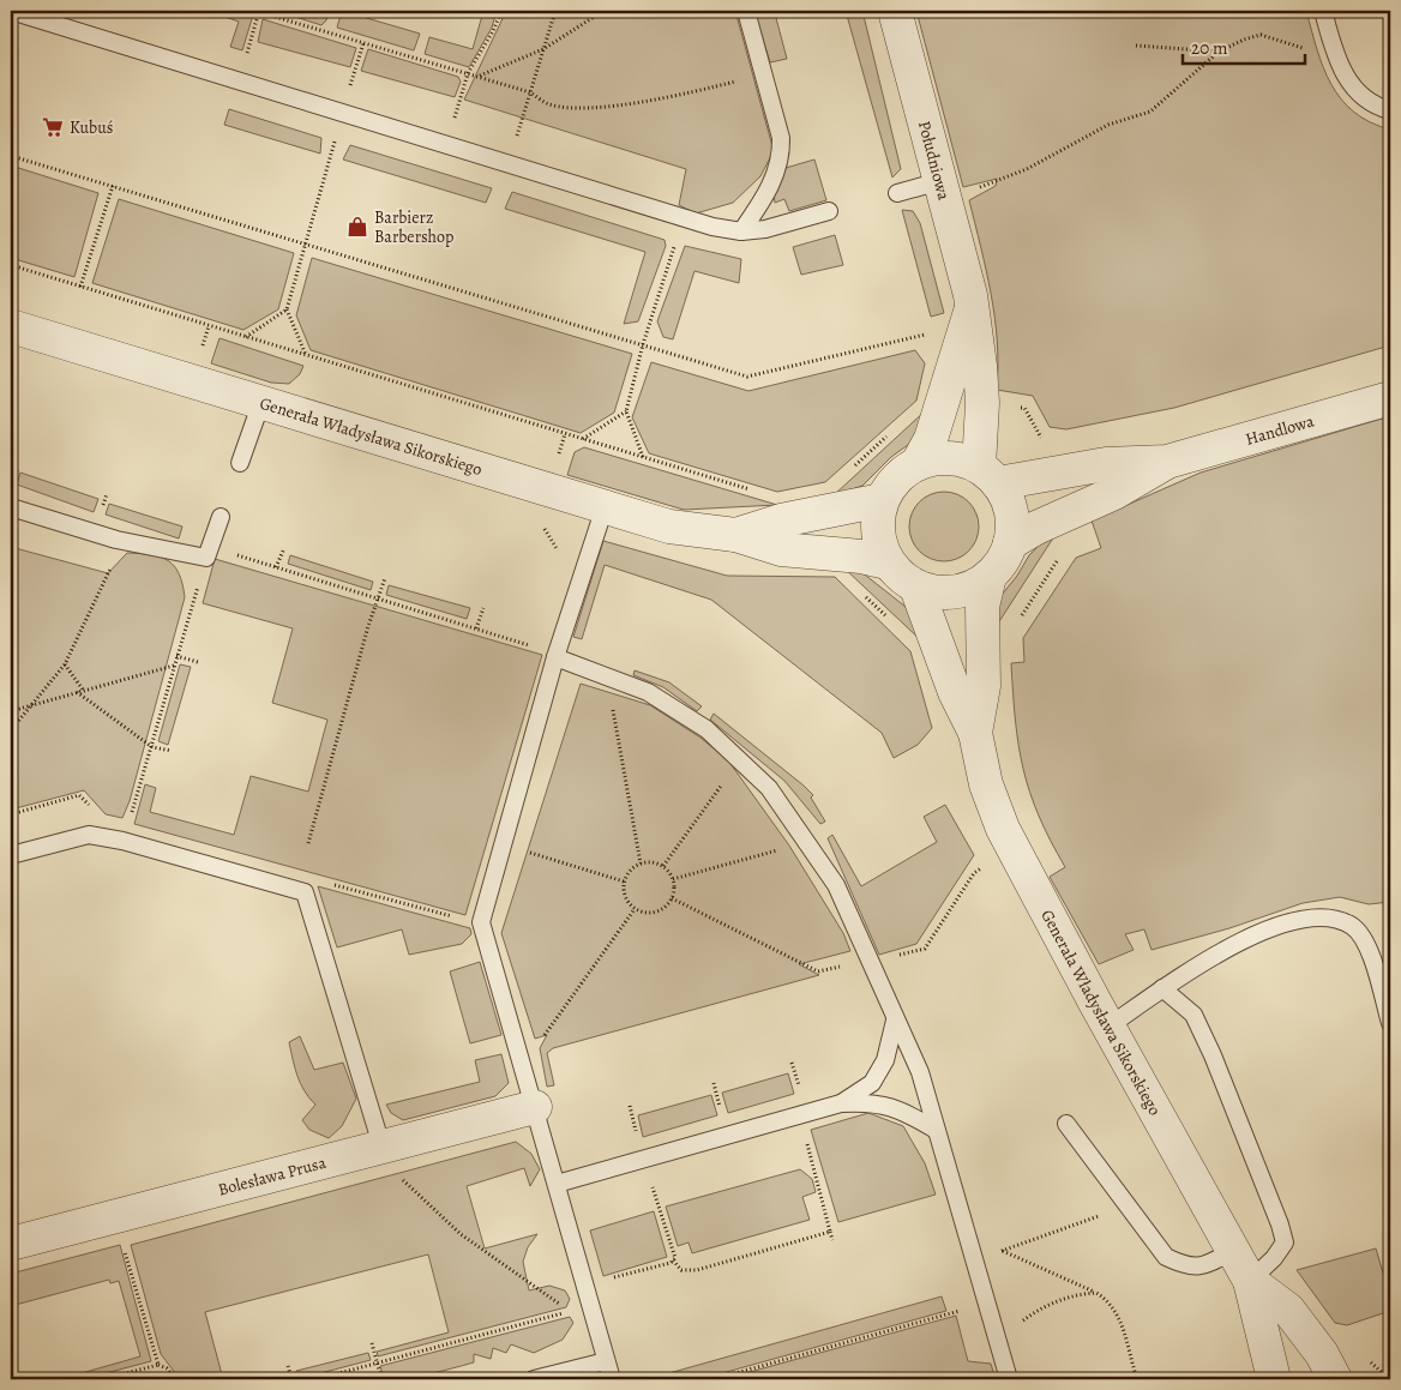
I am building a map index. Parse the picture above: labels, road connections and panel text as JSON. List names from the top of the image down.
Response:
{
  "streets": {
    "street": [
      "Południowa",
      "Handlowa",
      "Generała Władysława Sikorskiego",
      "Bolesława Prusa"
    ]
  },
  "crossings": [
    ["Południowa", "Handlowa"],
    ["Południowa", "Generała Władysława Sikorskiego"],
    ["Handlowa", "Generała Władysława Sikorskiego"]
  ],
  "places": {
    "supermarket": ["Kubuś"],
    "shop": ["Barbierz Barbershop"]
  },
  "scale_bar": "20 m"
}
